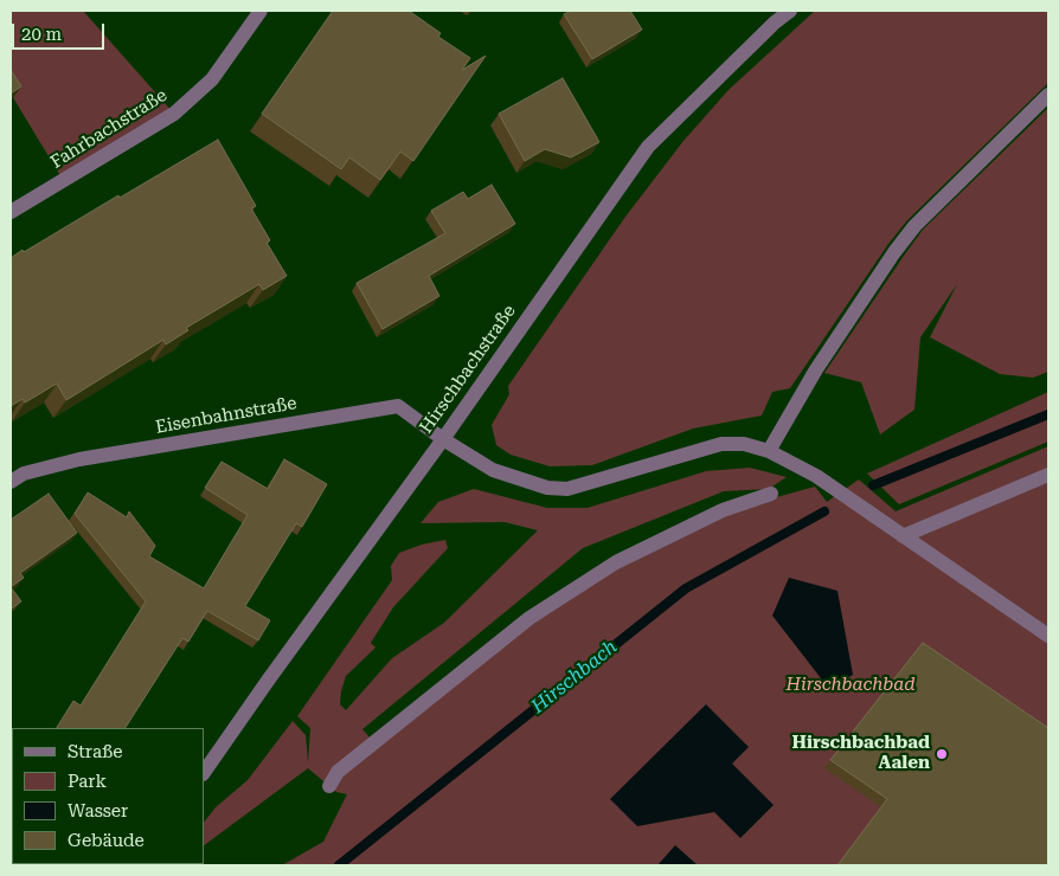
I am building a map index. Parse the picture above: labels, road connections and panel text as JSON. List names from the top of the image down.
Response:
{
  "streets": {
    "street": ["Fahrbachstraße", "Hirschbachstraße", "Eisenbahnstraße"]
  },
  "crossings": [
    ["Hirschbachstraße", "Eisenbahnstraße"]
  ],
  "water": ["Hirschbach"],
  "parks": ["Hirschbachbad"],
  "places": ["Hirschbachbad Aalen"],
  "legend": [
    "Straße",
    "Park",
    "Wasser",
    "Gebäude"
  ],
  "scale_bar": "20 m"
}
